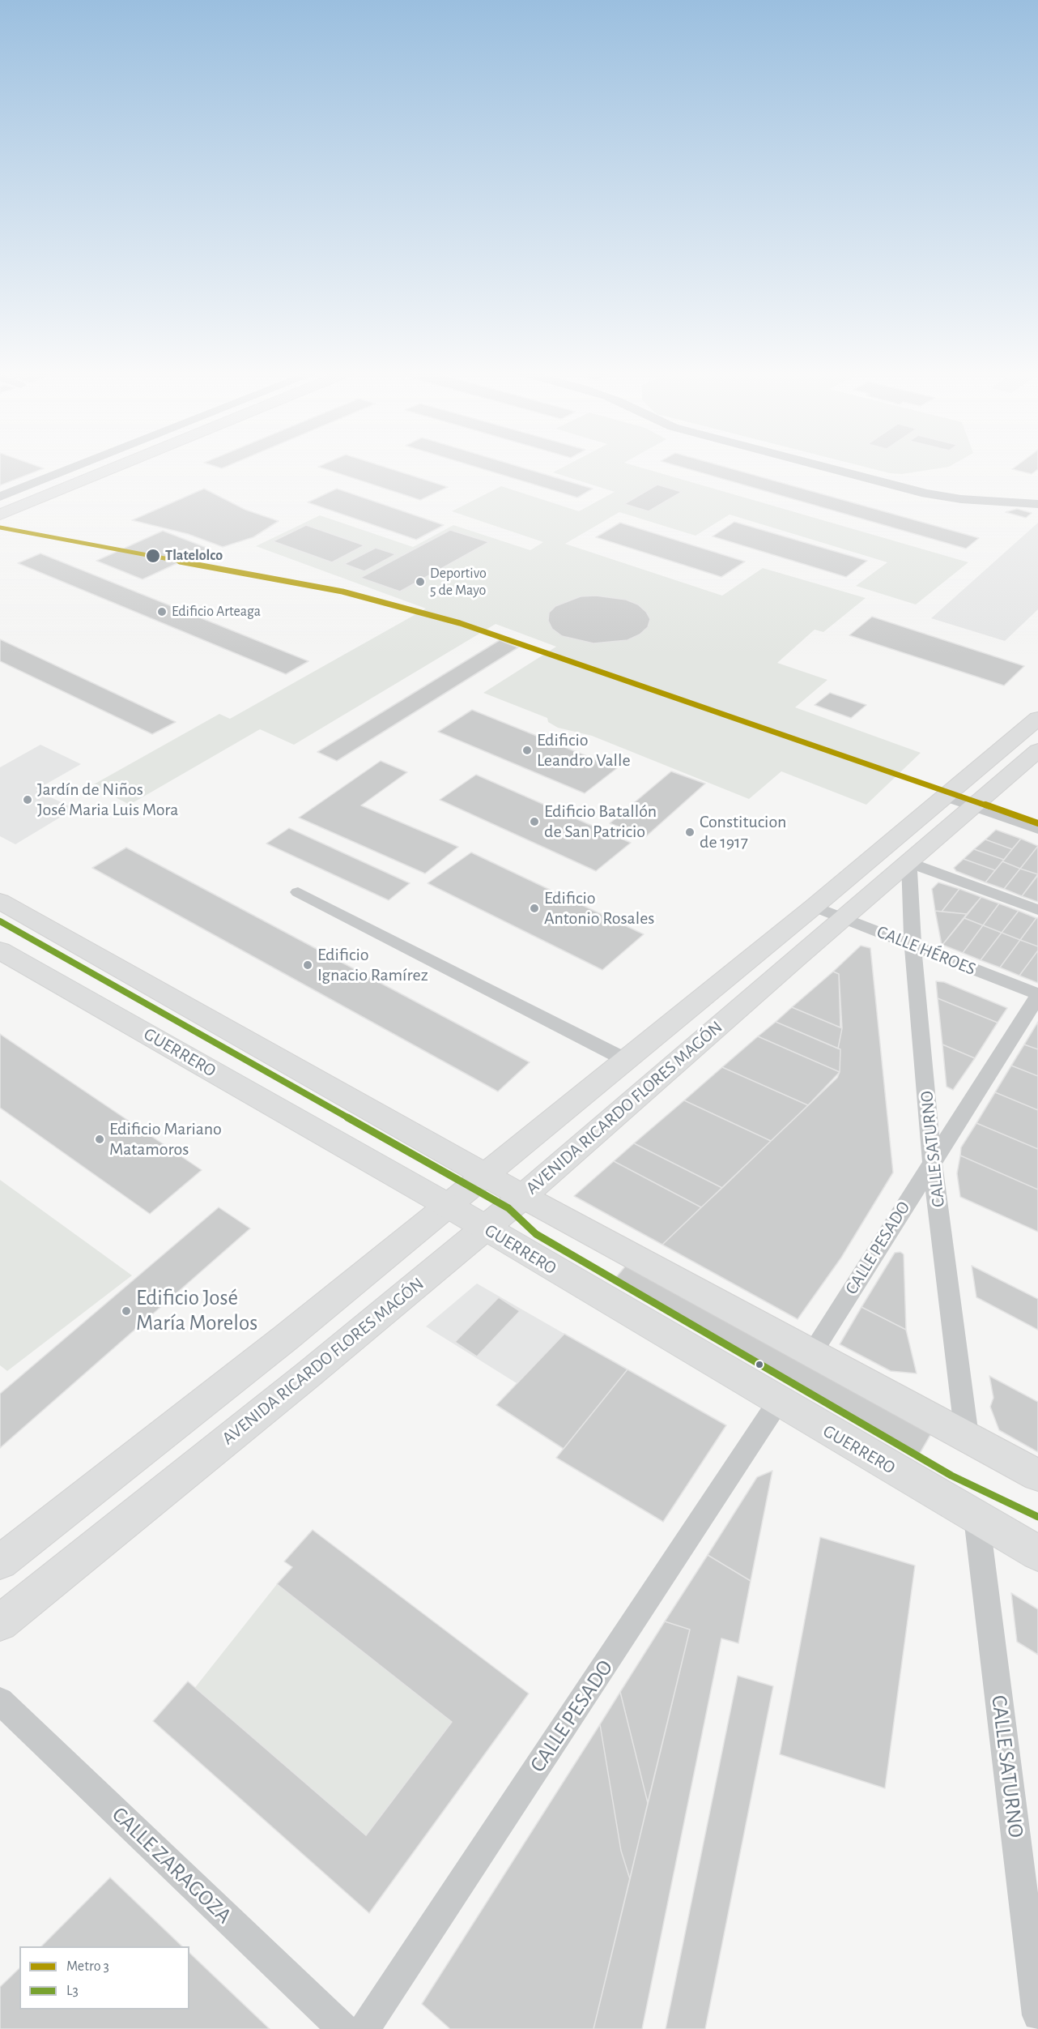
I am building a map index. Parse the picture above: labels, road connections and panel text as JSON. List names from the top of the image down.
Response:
{
  "streets": {
    "main road": ["GUERRERO", "AVENIDA RICARDO FLORES MAGÓN"],
    "street": [
      "CALLE HÉROES",
      "CALLE SATURNO",
      "CALLE PESADO",
      "CALLE ZARAGOZA"
    ]
  },
  "crossings": [
    ["CALLE HÉROES", "AVENIDA RICARDO FLORES MAGÓN"],
    ["CALLE HÉROES", "CALLE SATURNO"],
    ["CALLE HÉROES", "CALLE PESADO"],
    ["GUERRERO", "AVENIDA RICARDO FLORES MAGÓN"],
    ["GUERRERO", "CALLE SATURNO"],
    ["GUERRERO", "CALLE PESADO"],
    ["AVENIDA RICARDO FLORES MAGÓN", "CALLE SATURNO"],
    ["CALLE SATURNO", "CALLE PESADO"]
  ],
  "places": [
    "Tlatelolco",
    "Deportivo 5 de Mayo",
    "Edificio Arteaga",
    "Edificio Leandro Valle",
    "Jardín de Niños José Maria Luis Mora",
    "Edificio Batallón de San Patricio",
    "Constitucion de 1917",
    "Edificio Antonio Rosales",
    "Edificio Ignacio Ramírez",
    "Edificio Mariano Matamoros",
    "Edificio José María Morelos"
  ],
  "lines": ["metro line 3", "transit line L3"],
  "legend": ["Metro 3", "L3"]
}
